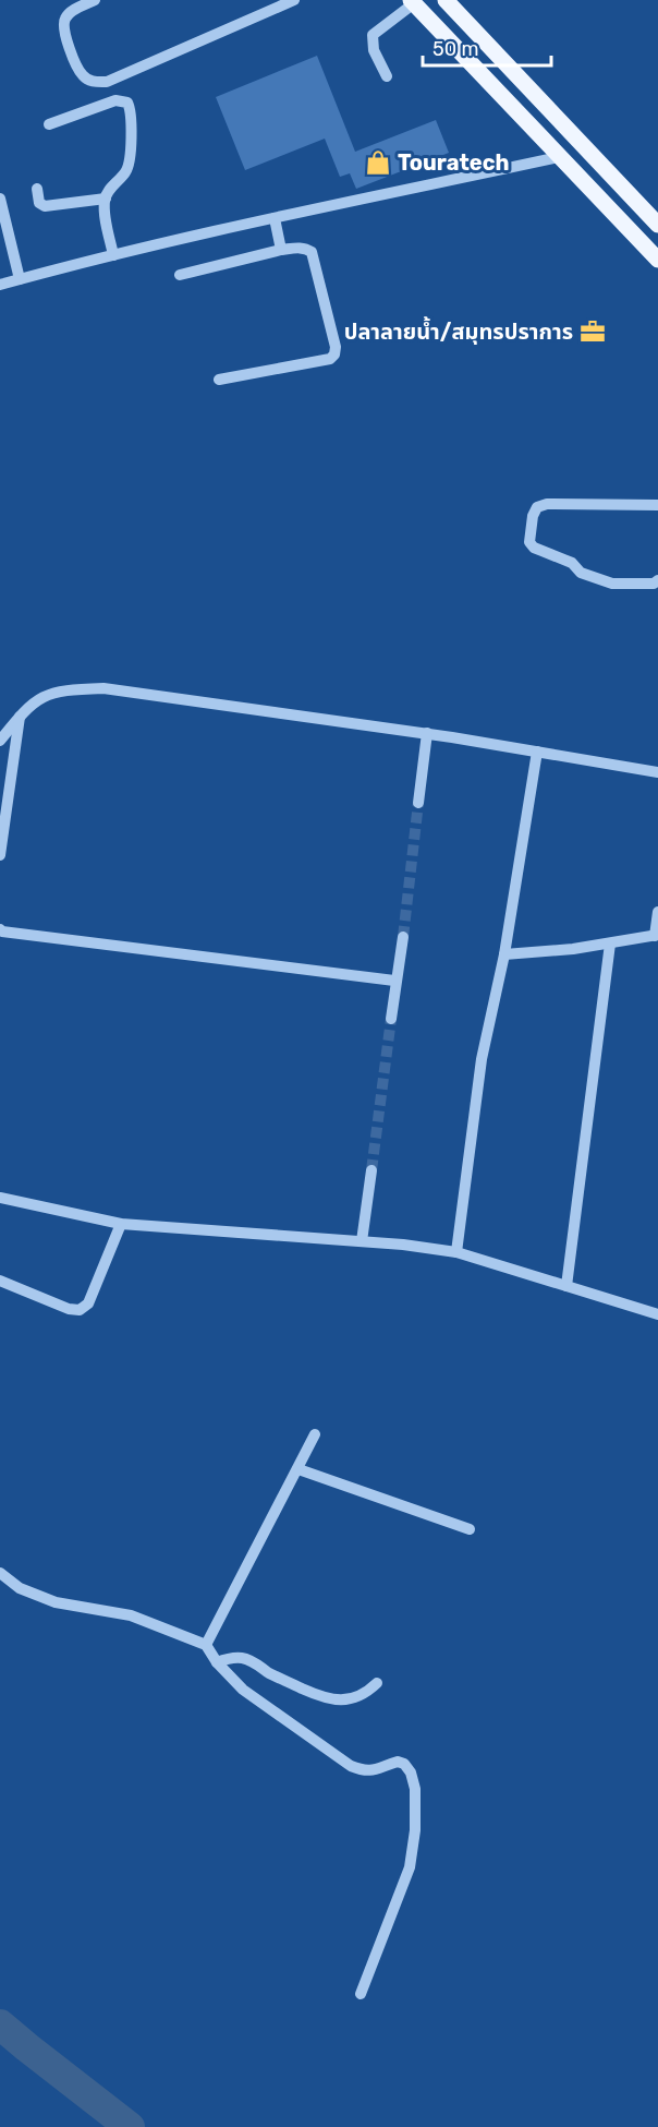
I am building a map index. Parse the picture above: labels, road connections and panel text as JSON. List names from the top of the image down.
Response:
{
  "places": {
    "shop": ["Touratech"],
    "office": ["ปลาลายน้ำ/สมุทรปราการ"]
  },
  "scale_bar": "50 m"
}
